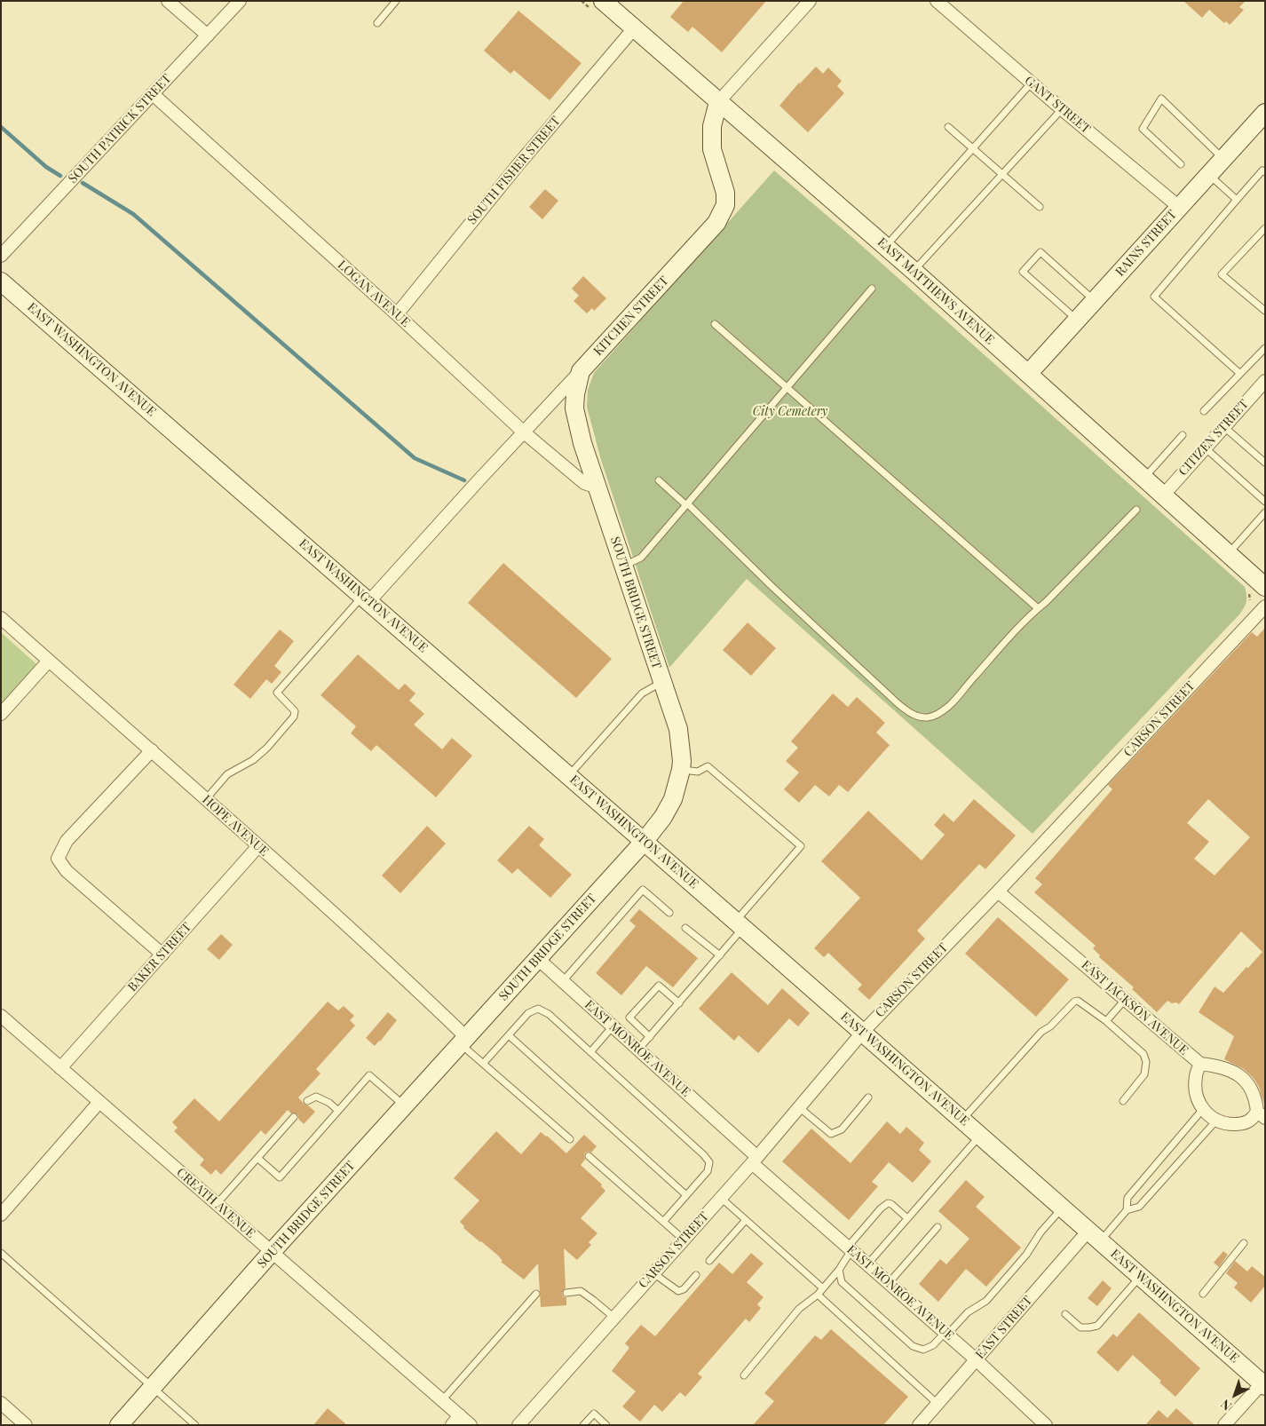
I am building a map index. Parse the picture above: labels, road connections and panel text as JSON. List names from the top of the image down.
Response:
{
  "streets": {
    "street": [
      "GANT STREET",
      "SOUTH PATRICK STREET",
      "SOUTH FISHER STREET",
      "RAINS STREET",
      "EAST MATTHEWS AVENUE",
      "LOGAN AVENUE",
      "KITCHEN STREET",
      "EAST WASHINGTON AVENUE",
      "CITIZEN STREET",
      "SOUTH BRIDGE STREET",
      "CARSON STREET",
      "HOPE AVENUE",
      "BAKER STREET",
      "EAST JACKSON AVENUE",
      "EAST MONROE AVENUE",
      "CREATH AVENUE",
      "EAST STREET"
    ]
  },
  "crossings": [
    ["GANT STREET", "RAINS STREET"],
    ["SOUTH PATRICK STREET", "LOGAN AVENUE"],
    ["SOUTH FISHER STREET", "EAST MATTHEWS AVENUE"],
    ["SOUTH FISHER STREET", "LOGAN AVENUE"],
    ["RAINS STREET", "EAST MATTHEWS AVENUE"],
    ["EAST MATTHEWS AVENUE", "KITCHEN STREET"],
    ["EAST MATTHEWS AVENUE", "CITIZEN STREET"],
    ["LOGAN AVENUE", "KITCHEN STREET"],
    ["LOGAN AVENUE", "SOUTH BRIDGE STREET"],
    ["KITCHEN STREET", "EAST WASHINGTON AVENUE"],
    ["KITCHEN STREET", "SOUTH BRIDGE STREET"],
    ["EAST WASHINGTON AVENUE", "SOUTH BRIDGE STREET"],
    ["EAST WASHINGTON AVENUE", "CARSON STREET"],
    ["EAST WASHINGTON AVENUE", "EAST STREET"],
    ["SOUTH BRIDGE STREET", "HOPE AVENUE"],
    ["SOUTH BRIDGE STREET", "EAST MONROE AVENUE"],
    ["SOUTH BRIDGE STREET", "CREATH AVENUE"],
    ["CARSON STREET", "EAST JACKSON AVENUE"],
    ["CARSON STREET", "EAST MONROE AVENUE"],
    ["HOPE AVENUE", "BAKER STREET"],
    ["BAKER STREET", "CREATH AVENUE"],
    ["EAST MONROE AVENUE", "EAST STREET"]
  ],
  "parks": ["City Cemetery"],
  "north": "bottom left"
}
